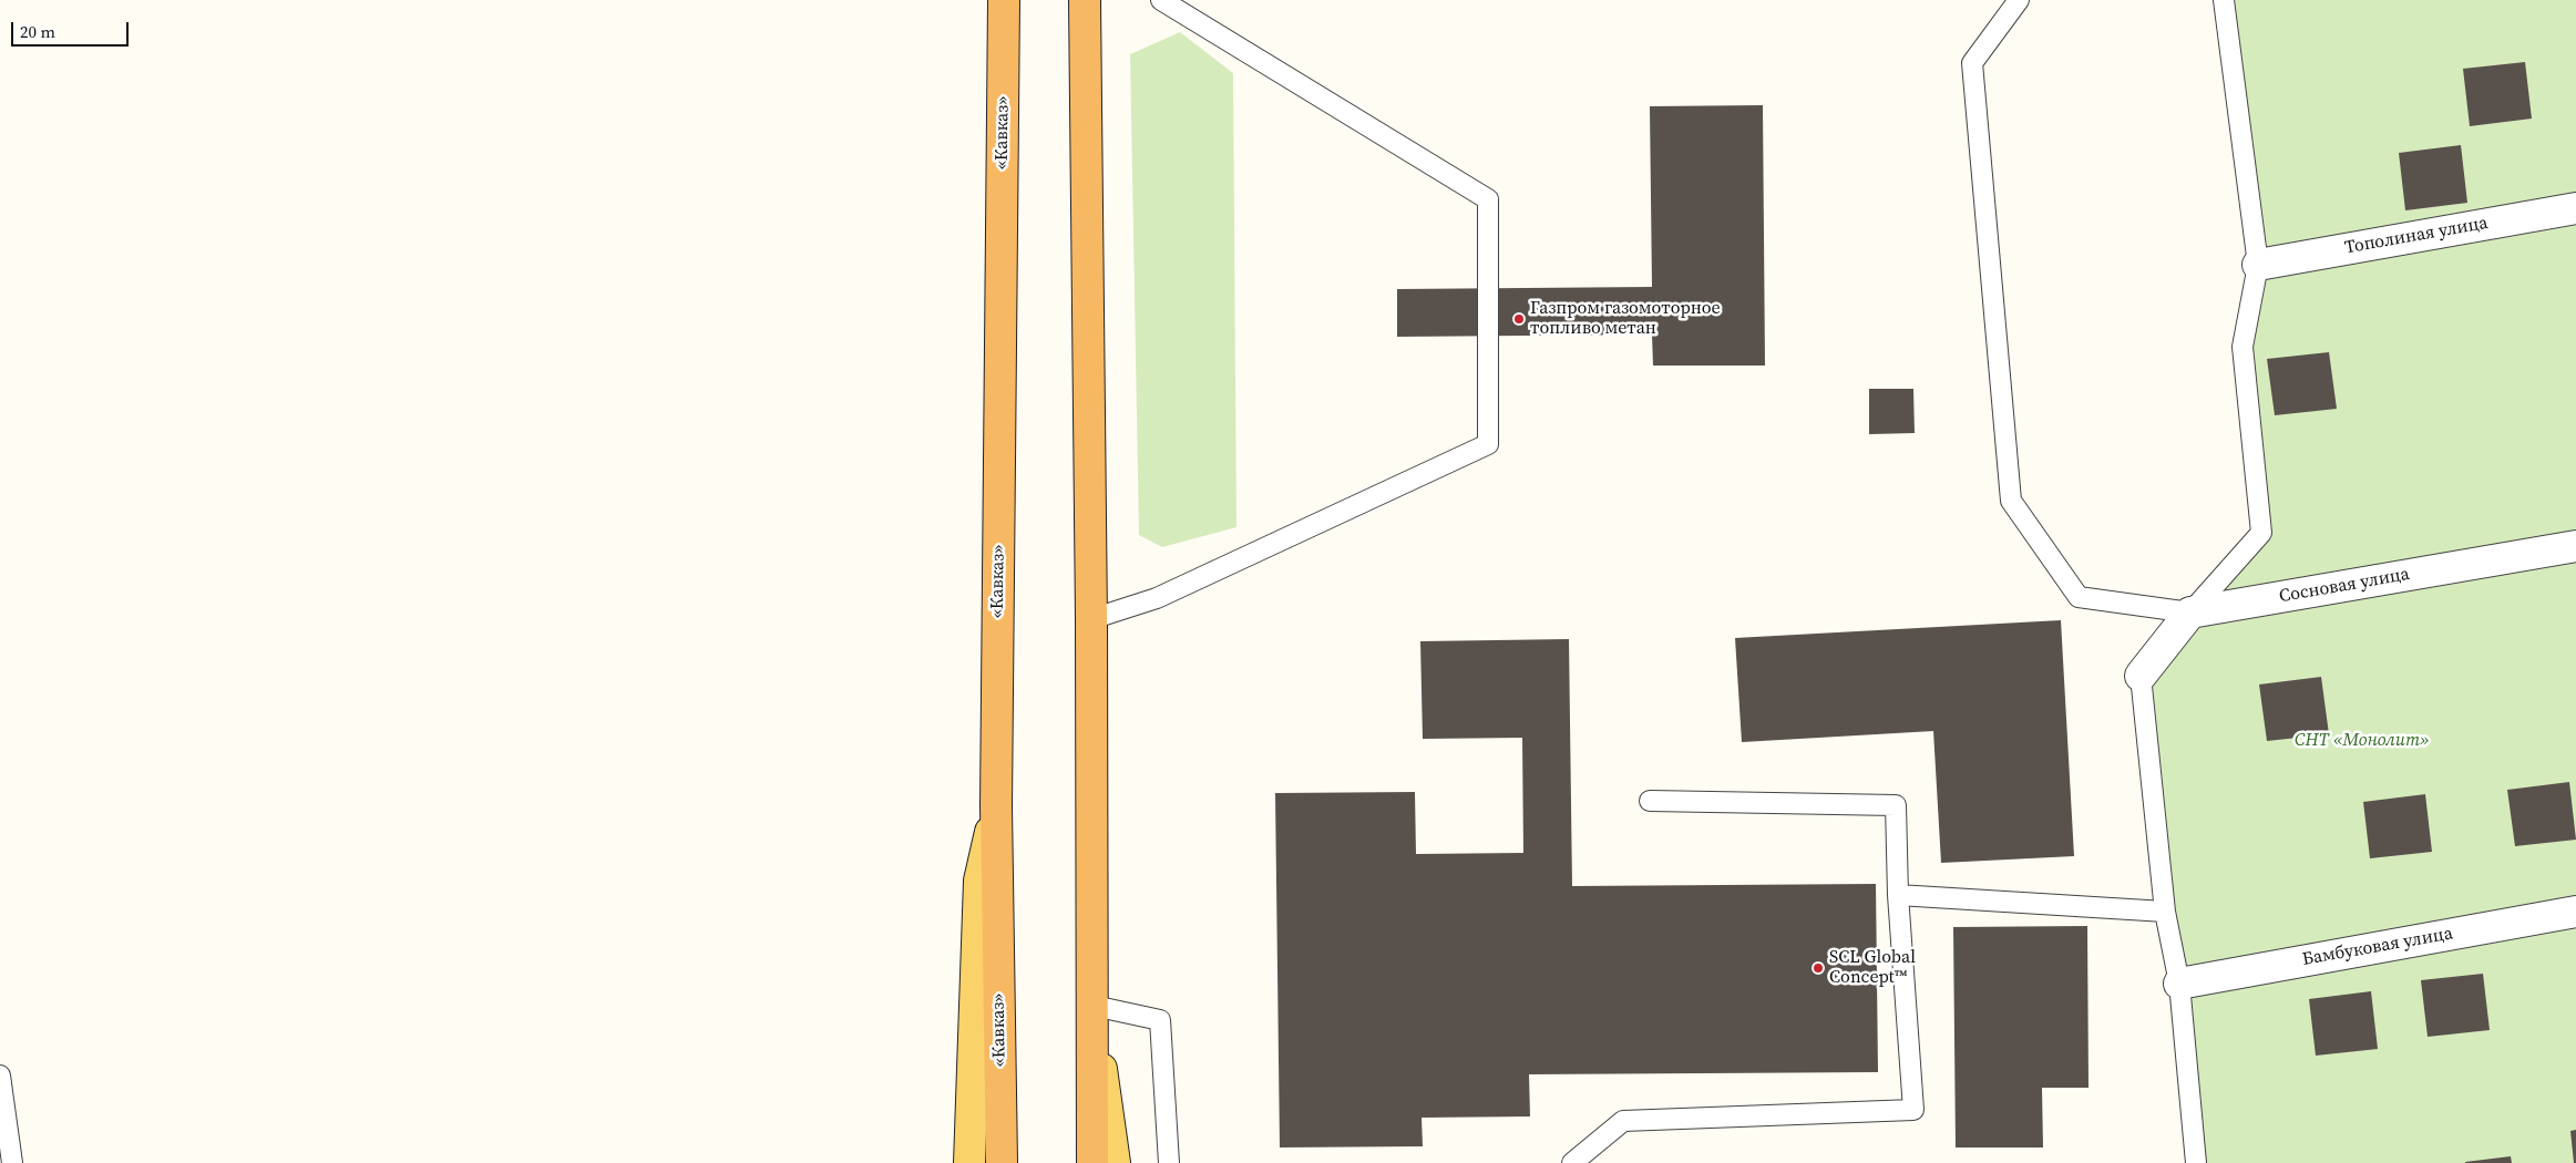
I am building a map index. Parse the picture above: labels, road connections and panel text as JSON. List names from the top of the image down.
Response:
{
  "streets": {
    "highway": ["«Кавказ»"],
    "street": ["Тополиная улица", "Сосновая улица", "Бамбуковая улица"]
  },
  "parks": ["СНТ «Монолит»"],
  "places": ["Газпром газомоторное топливо метан", "SCL Global Concept™"],
  "scale_bar": "20 m"
}
